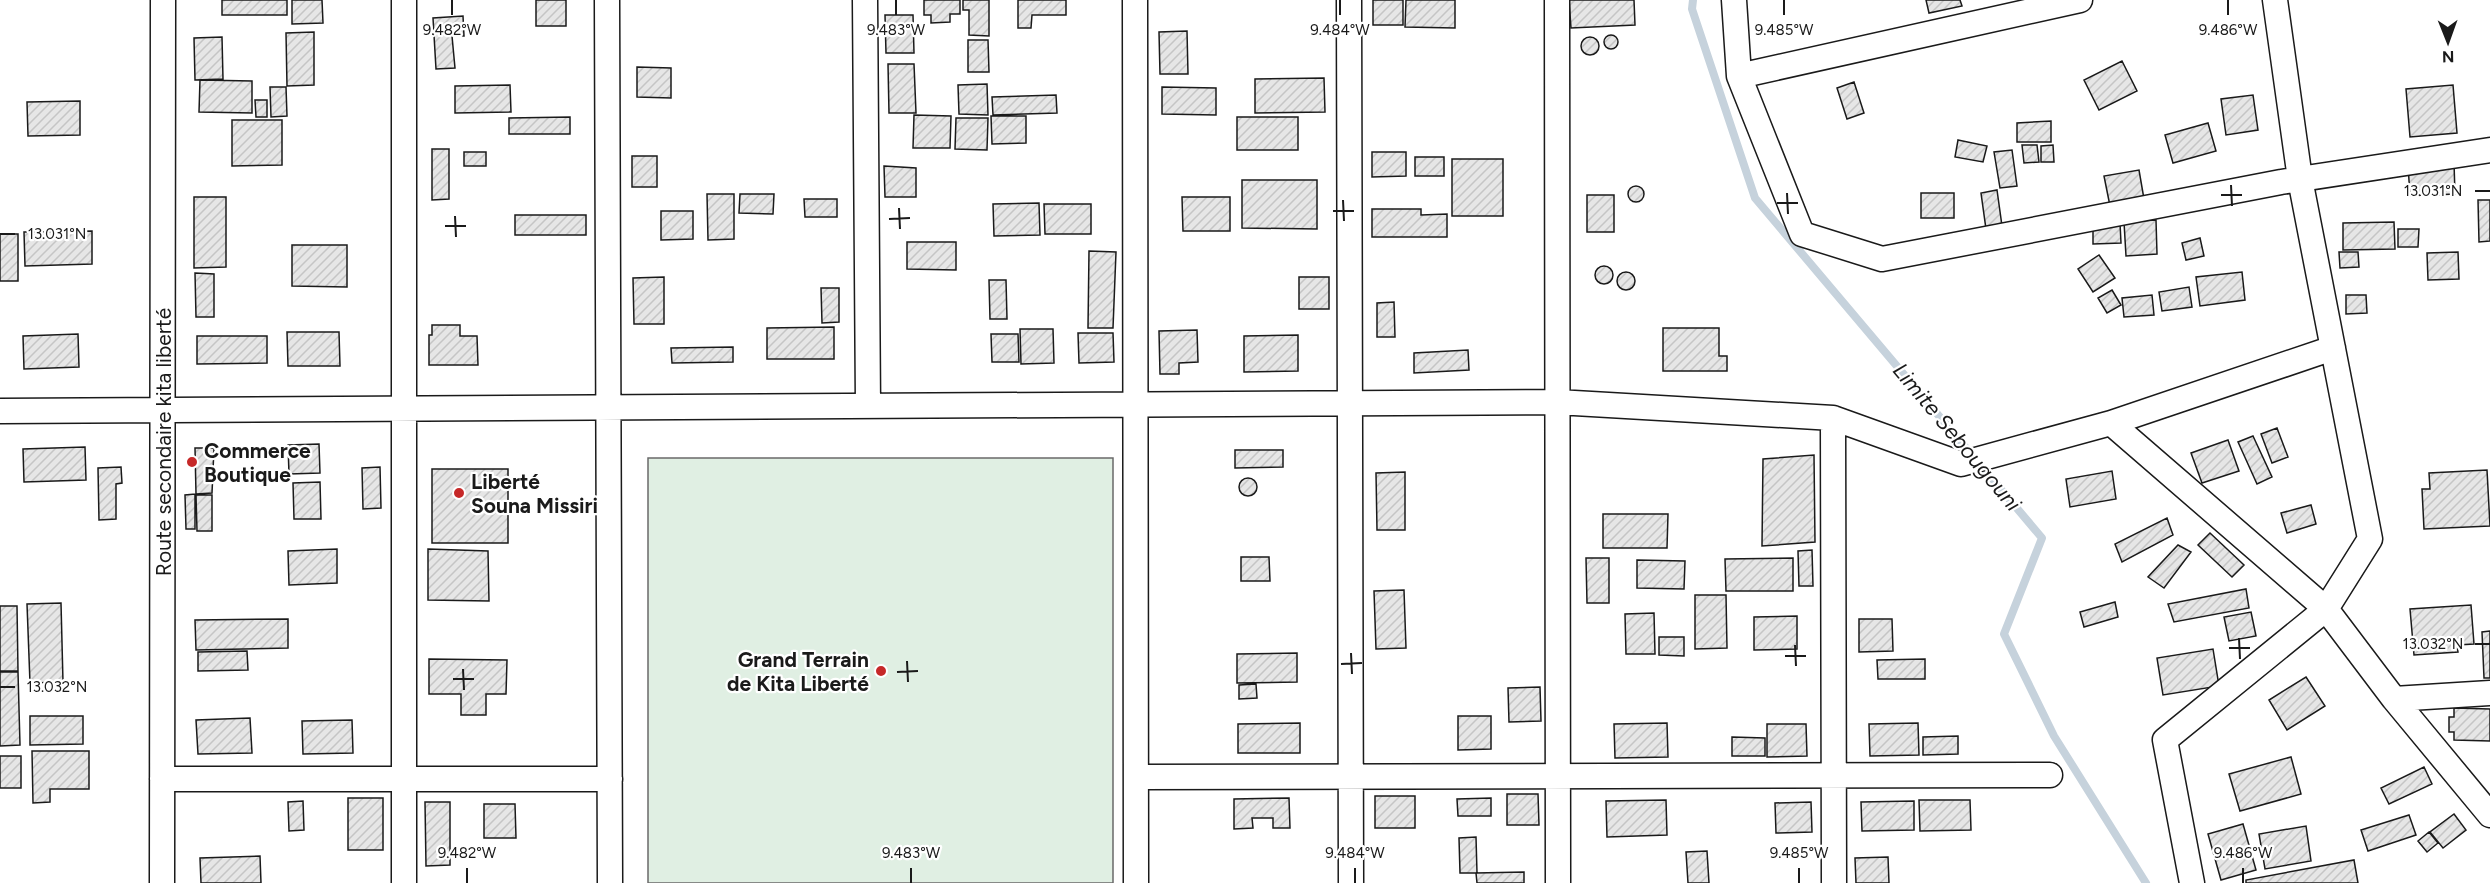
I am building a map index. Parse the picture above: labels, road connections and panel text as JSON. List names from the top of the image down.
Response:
{
  "streets": {
    "street": ["Route secondaire kita liberté"]
  },
  "water": ["Limite Sebougouni"],
  "places": ["Commerce Boutique", "Liberté Souna Missiri", "Grand Terrain de Kita Liberté"],
  "north": "bottom",
  "coordinates": [
    "9.482°W",
    "9.483°W",
    "9.484°W",
    "9.485°W",
    "9.486°W",
    "13.031°N",
    "13.032°N"
  ]
}
